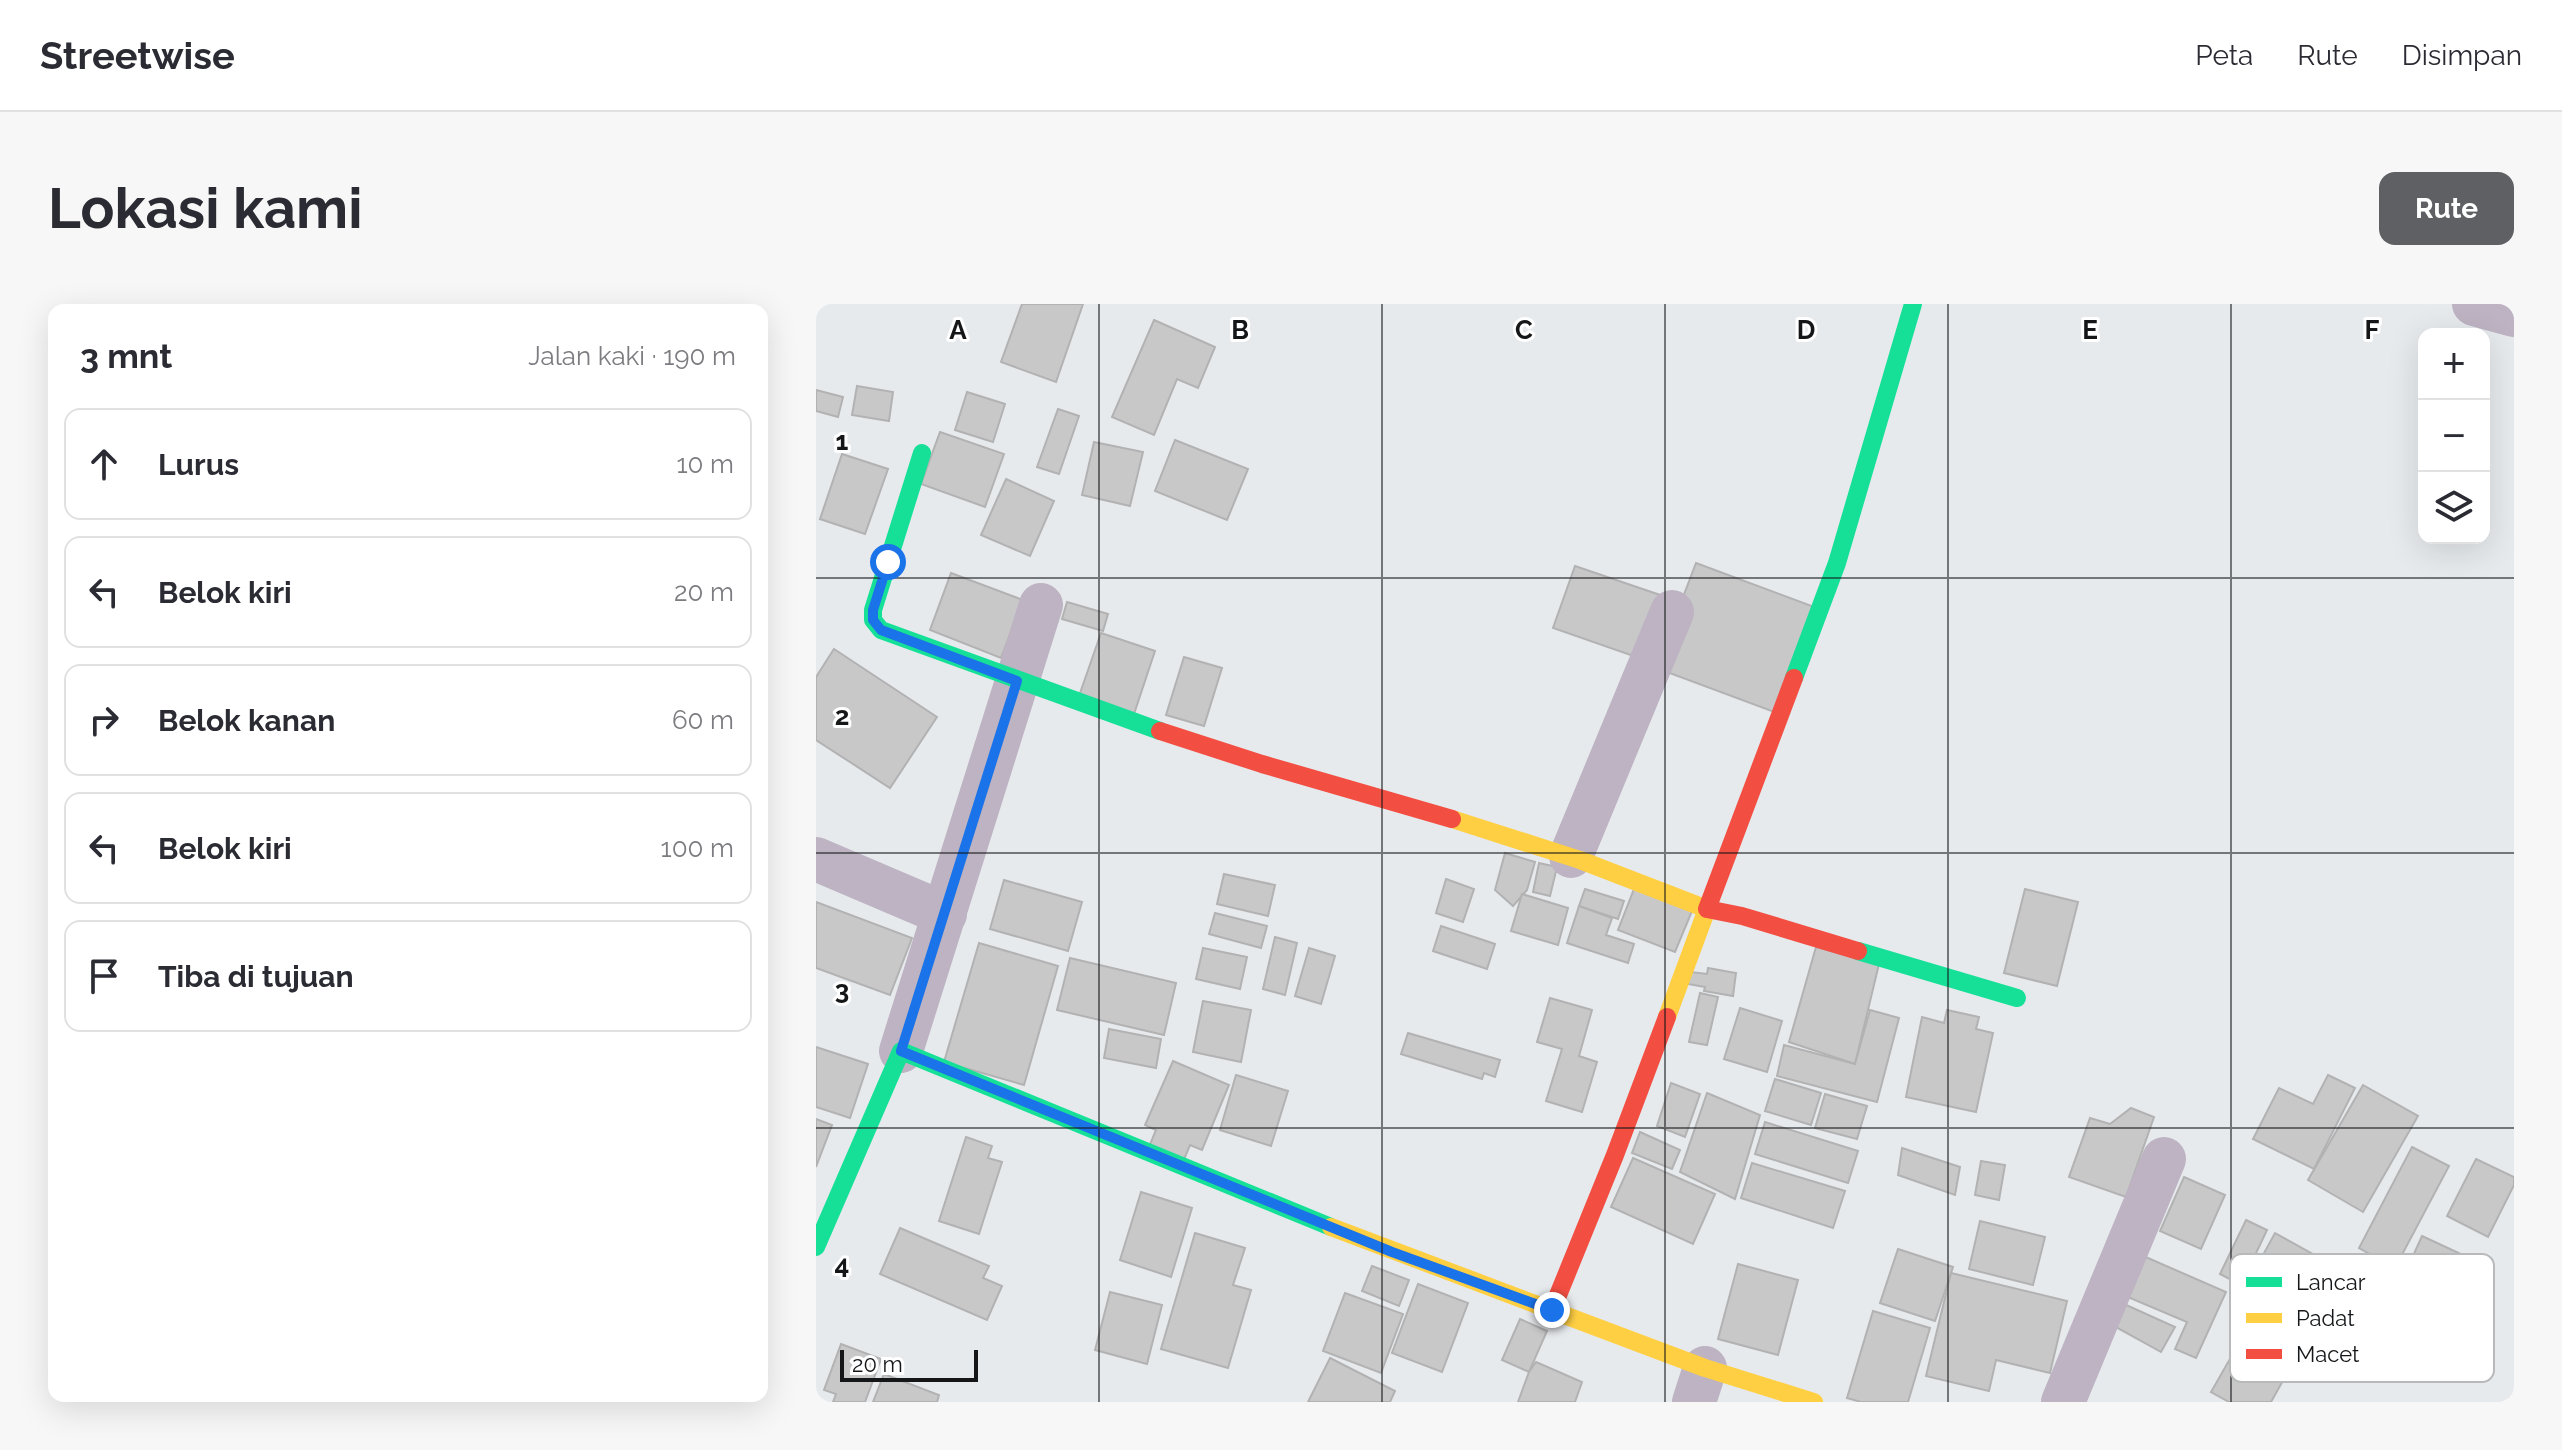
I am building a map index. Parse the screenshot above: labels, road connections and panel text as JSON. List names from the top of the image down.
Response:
{
  "legend": ["Lancar", "Padat", "Macet"],
  "scale_bar": "20 m",
  "page": {
    "header": "Streetwise",
    "nav": ["Peta", "Rute", "Disimpan"],
    "buttons": "Rute",
    "title": "Lokasi kami",
    "heading": ["3 mnt", "Jalan kaki · 190 m"],
    "map_buttons": ["+", "−"],
    "list": [
      ["Lurus", "10 m"],
      ["Belok kiri", "20 m"],
      ["Belok kanan", "60 m"],
      ["Belok kiri", "100 m"],
      "Tiba di tujuan"
    ],
    "scale": "20 m"
  },
  "grid": {
    "columns": [
      "A",
      "B",
      "C",
      "D",
      "E",
      "F"
    ],
    "rows": [
      "1",
      "2",
      "3",
      "4"
    ]
  }
}
